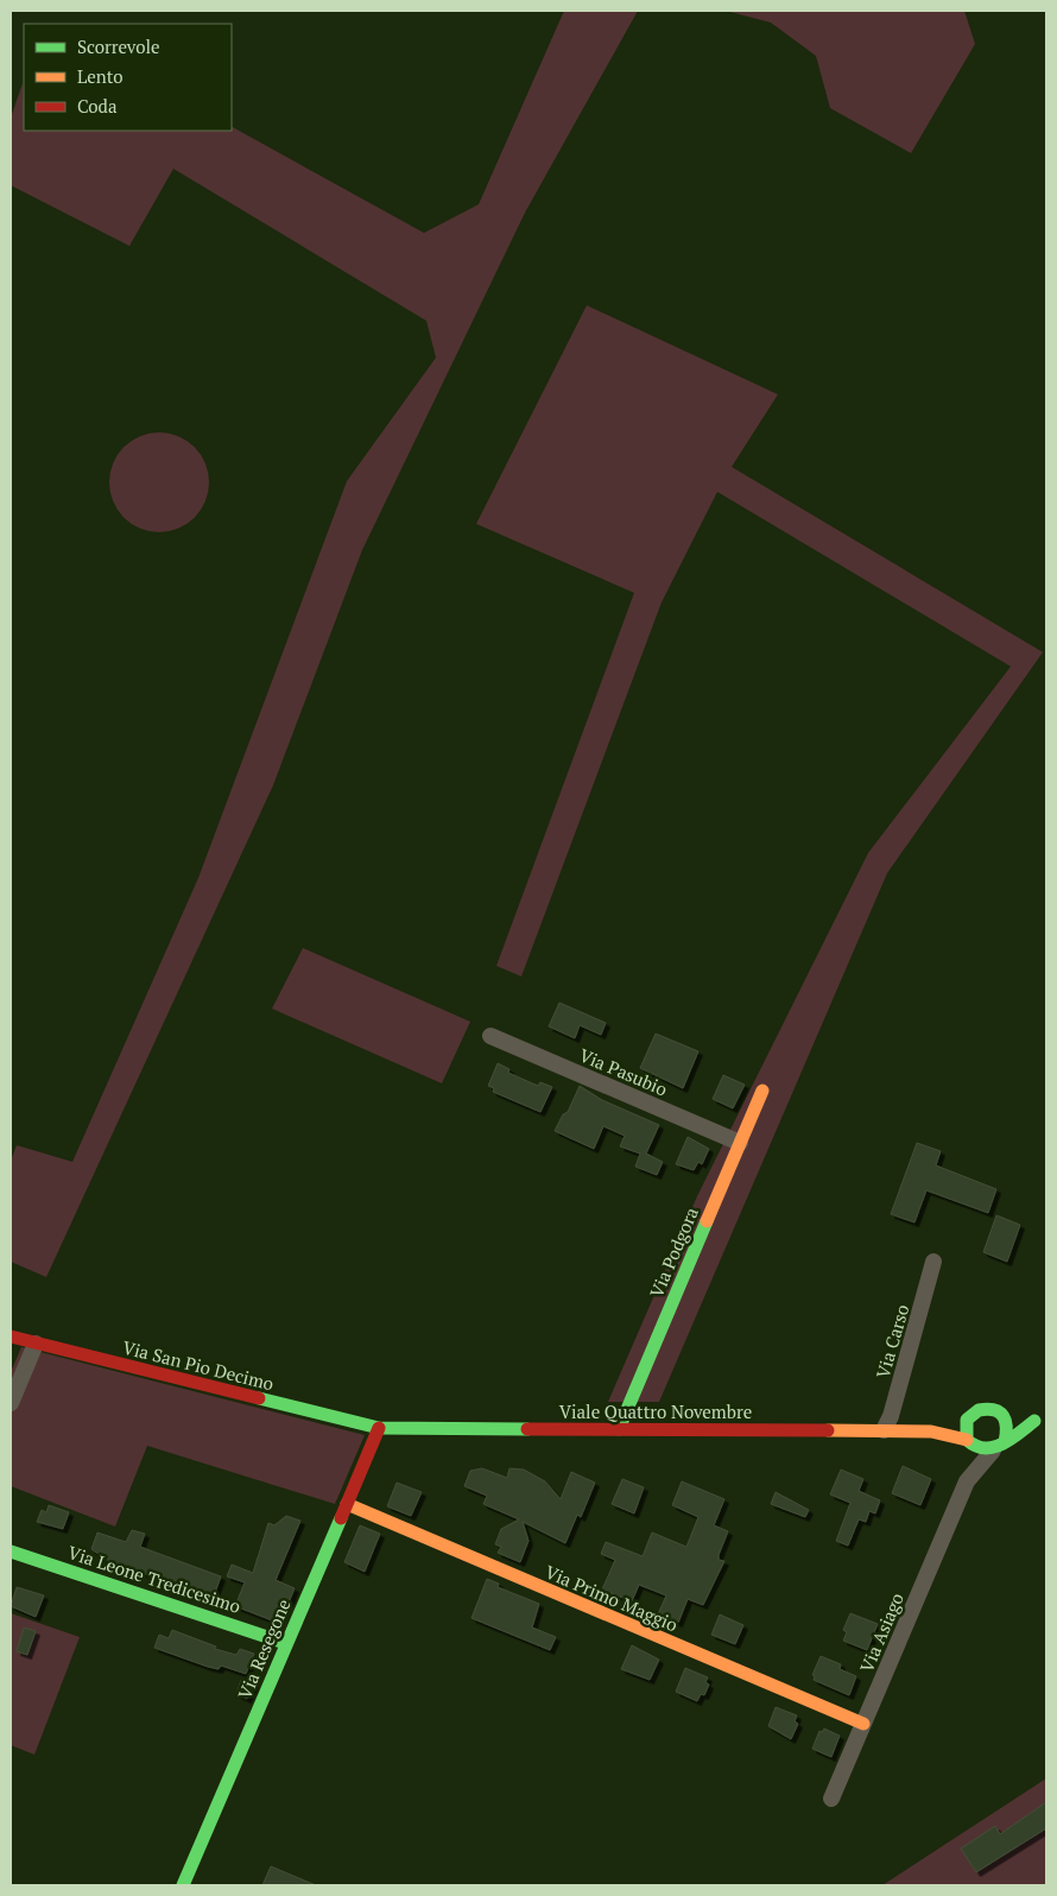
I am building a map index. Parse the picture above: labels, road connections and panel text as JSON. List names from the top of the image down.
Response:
{
  "streets": {
    "street": [
      "Via Pasubio",
      "Via Podgora",
      "Via Carso",
      "Via San Pio Decimo",
      "Viale Quattro Novembre",
      "Via Leone Tredicesimo",
      "Via Primo Maggio",
      "Via Asiago",
      "Via Resegone"
    ]
  },
  "crossings": [
    ["Via Pasubio", "Via Podgora"],
    ["Via Podgora", "Viale Quattro Novembre"],
    ["Via Carso", "Viale Quattro Novembre"],
    ["Via San Pio Decimo", "Viale Quattro Novembre"],
    ["Via San Pio Decimo", "Via Resegone"],
    ["Viale Quattro Novembre", "Via Asiago"],
    ["Viale Quattro Novembre", "Via Resegone"],
    ["Via Leone Tredicesimo", "Via Resegone"],
    ["Via Primo Maggio", "Via Asiago"],
    ["Via Primo Maggio", "Via Resegone"]
  ],
  "legend": ["Scorrevole", "Lento", "Coda"]
}
